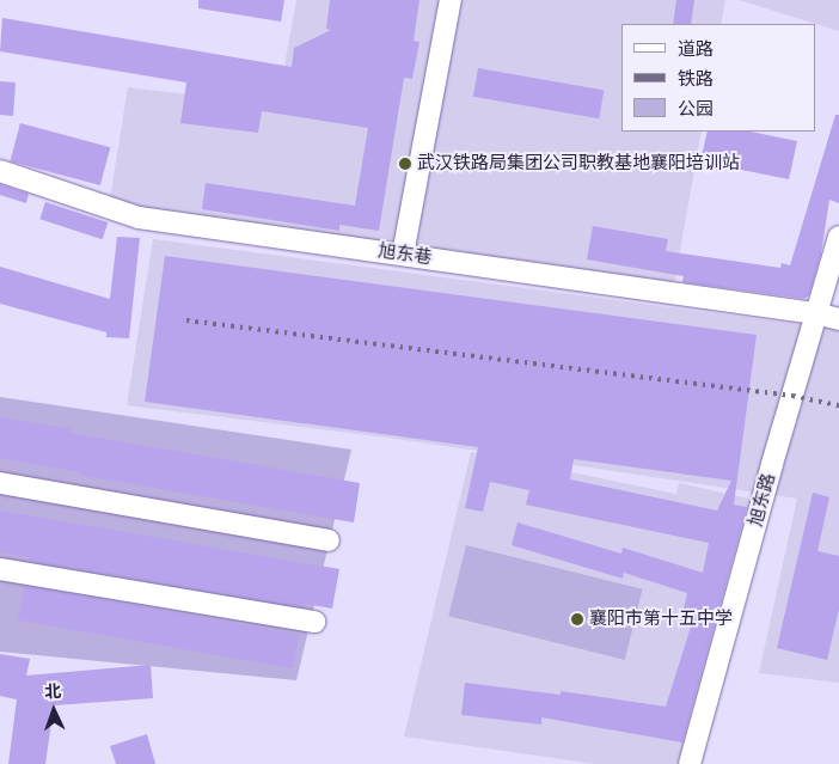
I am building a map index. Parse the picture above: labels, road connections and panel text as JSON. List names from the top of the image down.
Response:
{
  "streets": {
    "street": ["旭东巷", "旭东路"]
  },
  "crossings": [
    ["旭东巷", "旭东路"]
  ],
  "places": ["武汉铁路局集团公司职教基地襄阳培训站", "襄阳市第十五中学"],
  "legend": ["道路", "铁路", "公园"],
  "north": "top"
}
